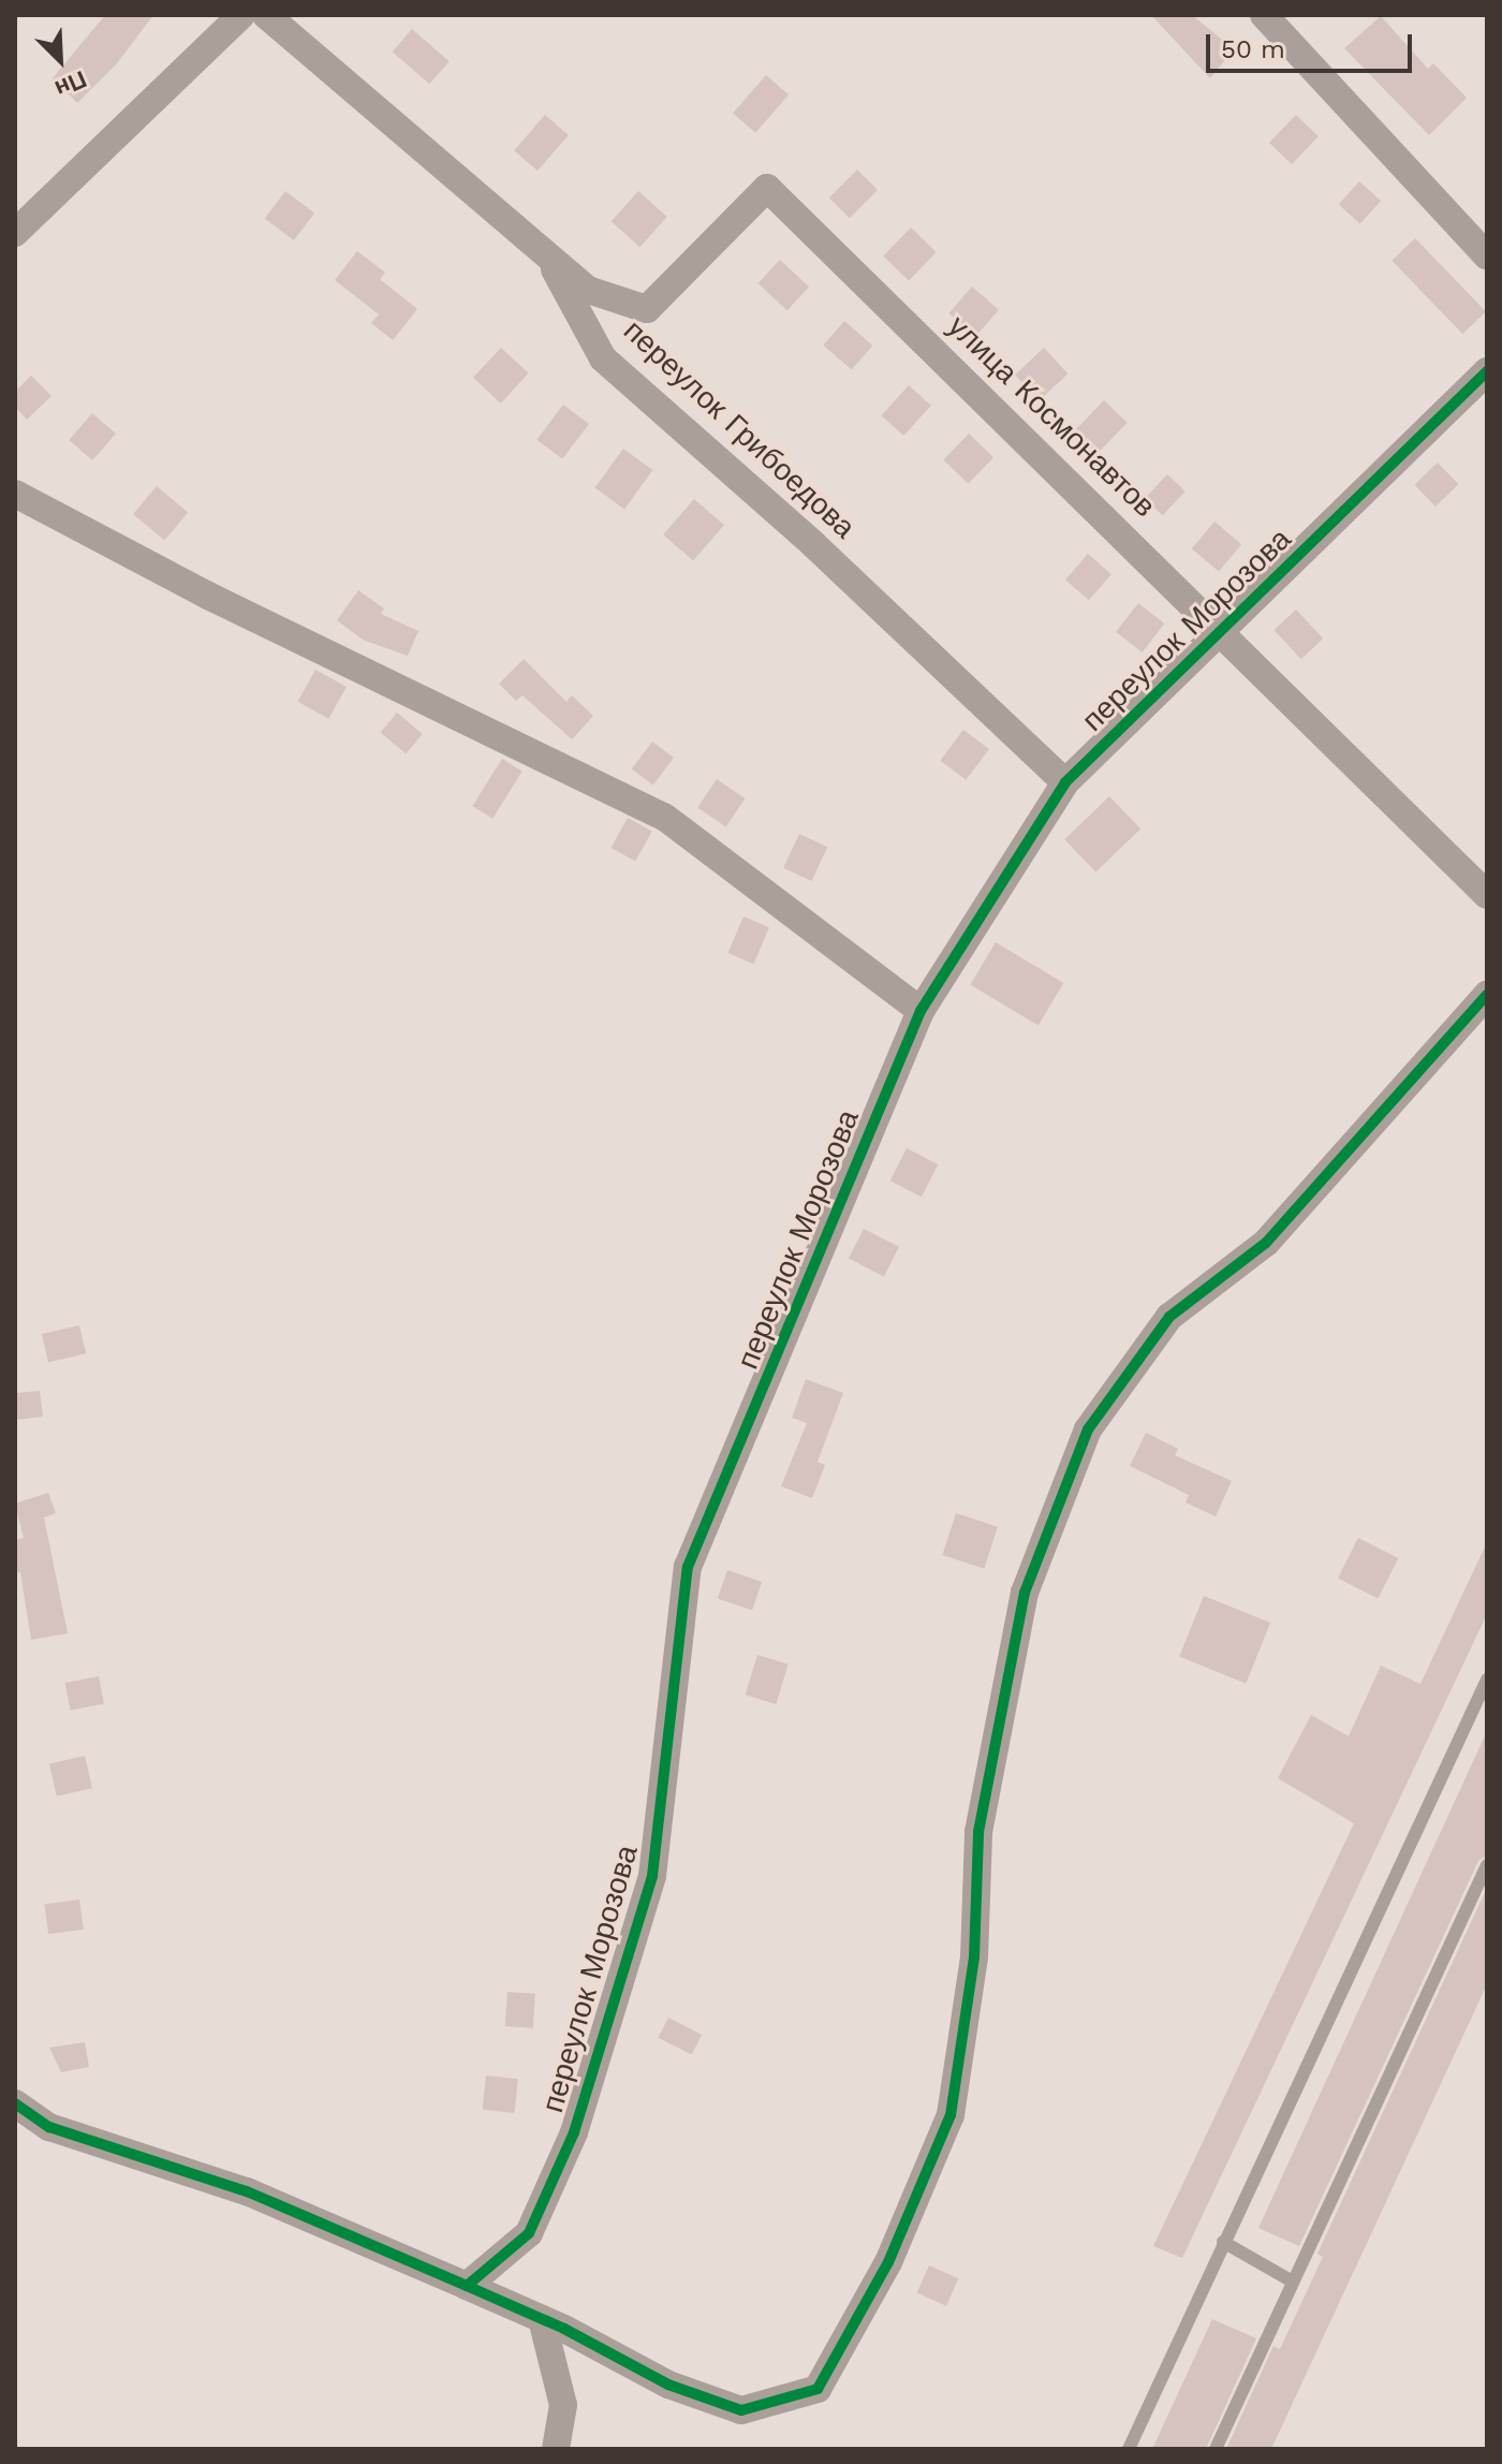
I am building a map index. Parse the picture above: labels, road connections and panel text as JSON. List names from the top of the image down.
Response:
{
  "streets": {
    "street": ["улица Космонавтов", "переулок Грибоедова", "переулок Морозова"]
  },
  "crossings": [
    ["улица Космонавтов", "переулок Грибоедова"],
    ["улица Космонавтов", "переулок Морозова"],
    ["переулок Грибоедова", "переулок Морозова"]
  ],
  "scale_bar": "50 m",
  "north": "bottom right"
}
